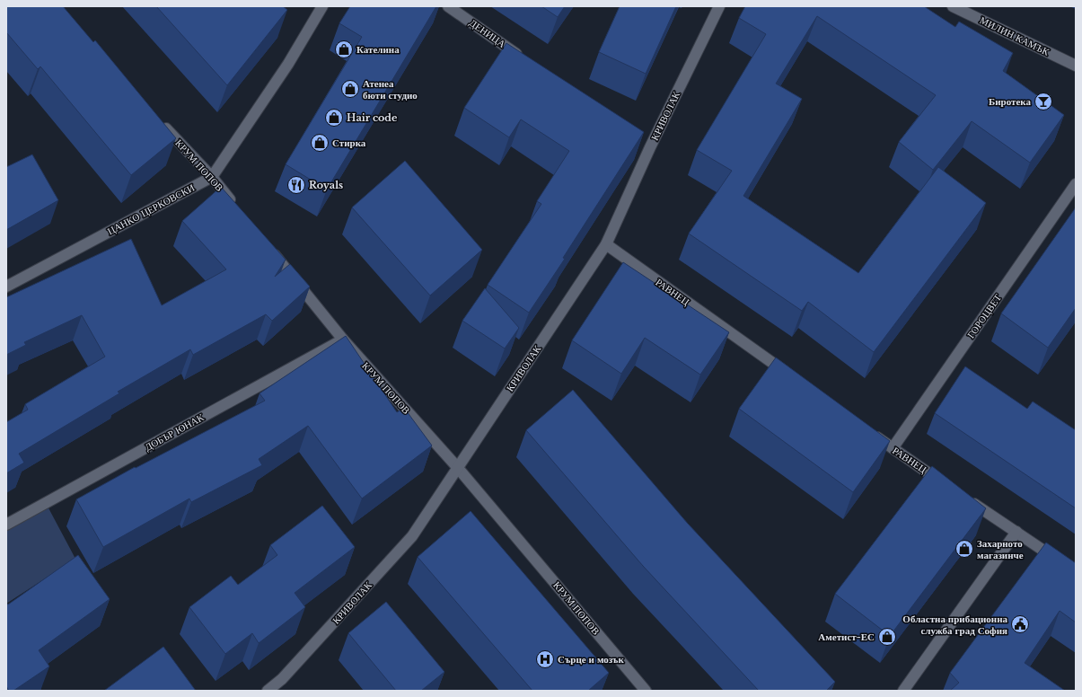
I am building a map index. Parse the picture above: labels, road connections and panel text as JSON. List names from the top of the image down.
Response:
{
  "streets": {
    "street": [
      "ДЕНИЦА",
      "МИЛИН КАМЪК",
      "КРИВОЛАК",
      "КРУМ ПОПОВ",
      "ЦАНКО ЦЕРКОВСКИ",
      "РАВНЕЦ",
      "ГОРОЦВЕТ",
      "ДОБЪР ЮНАК"
    ]
  },
  "crossings": [
    ["КРИВОЛАК", "КРУМ ПОПОВ"],
    ["КРИВОЛАК", "РАВНЕЦ"],
    ["КРУМ ПОПОВ", "ЦАНКО ЦЕРКОВСКИ"],
    ["КРУМ ПОПОВ", "ДОБЪР ЮНАК"],
    ["РАВНЕЦ", "ГОРОЦВЕТ"]
  ],
  "places": {
    "shop": [
      "Кателина",
      "Атенеа бюти студио",
      "Hair code",
      "Стирка",
      "Захарното магазинче",
      "Аметист-ЕС"
    ],
    "bar": ["Биротека"],
    "restaurant": ["Royals"],
    "public building": ["Областна прибационна служба град София"],
    "hospital": ["Сърце и мозък"]
  }
}
